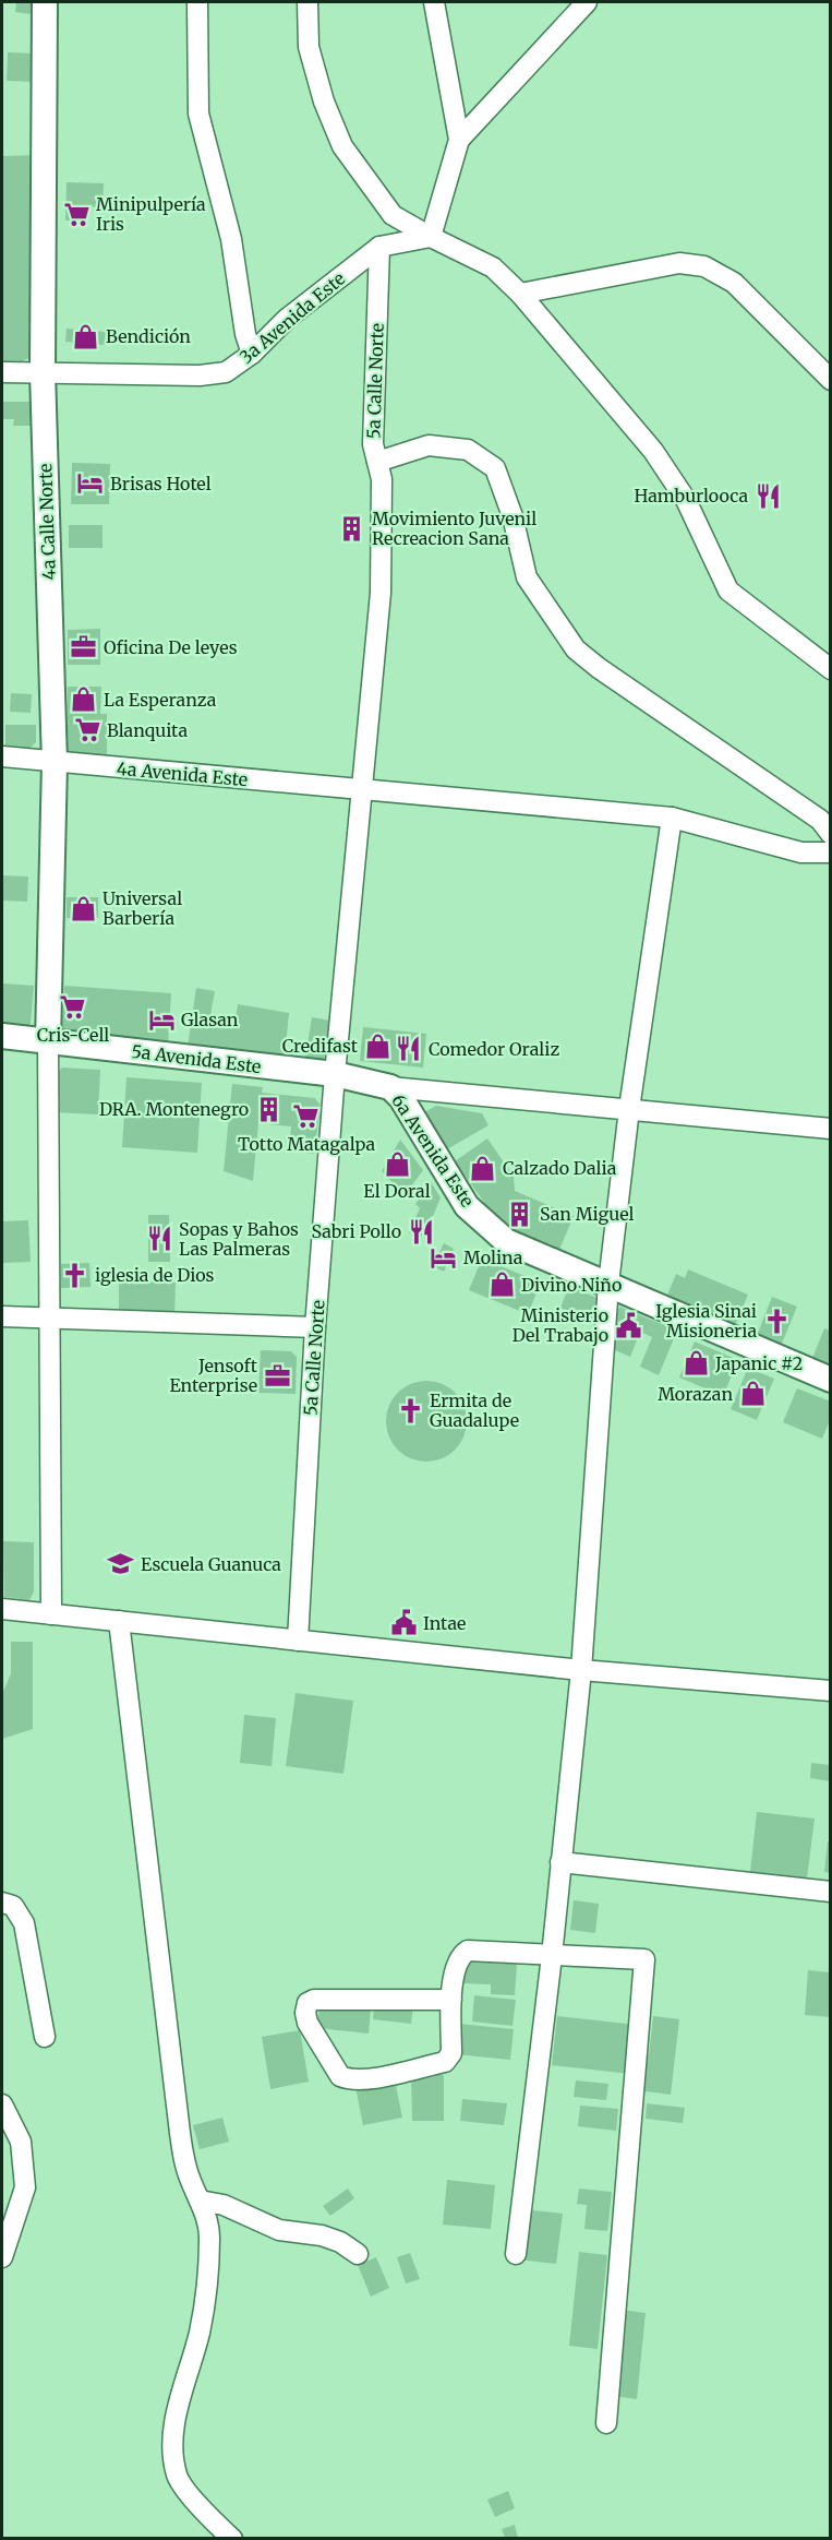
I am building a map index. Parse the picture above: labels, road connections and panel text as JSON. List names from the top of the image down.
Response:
{
  "streets": {
    "street": [
      "3a Avenida Este",
      "5a Calle Norte",
      "4a Calle Norte",
      "4a Avenida Este",
      "5a Avenida Este",
      "6a Avenida Este"
    ]
  },
  "crossings": [
    ["3a Avenida Este", "5a Calle Norte"],
    ["3a Avenida Este", "4a Calle Norte"],
    ["5a Calle Norte", "4a Avenida Este"],
    ["5a Calle Norte", "5a Avenida Este"],
    ["4a Calle Norte", "4a Avenida Este"],
    ["4a Calle Norte", "5a Avenida Este"],
    ["5a Avenida Este", "6a Avenida Este"]
  ],
  "places": {
    "supermarket": [
      "Minipulpería Iris",
      "Blanquita",
      "Cris-Cell",
      "Totto Matagalpa"
    ],
    "shop": [
      "Bendición",
      "La Esperanza",
      "Universal Barbería",
      "Credifast",
      "El Doral",
      "Calzado Dalia",
      "Divino Niño",
      "Japanic #2",
      "Morazan"
    ],
    "hotel": ["Brisas Hotel", "Glasan", "Molina"],
    "restaurant": [
      "Hamburlooca",
      "Comedor Oraliz",
      "Sabri Pollo",
      "Sopas y Bahos Las Palmeras"
    ],
    "building": ["Movimiento Juvenil Recreacion Sana", "DRA. Montenegro", "San Miguel"],
    "office": ["Oficina De leyes", "Jensoft Enterprise"],
    "church": ["iglesia de Dios", "Iglesia Sinai Misioneria", "Ermita de Guadalupe"],
    "public building": ["Ministerio Del Trabajo", "Intae"],
    "school or university": ["Escuela Guanuca"]
  }
}
